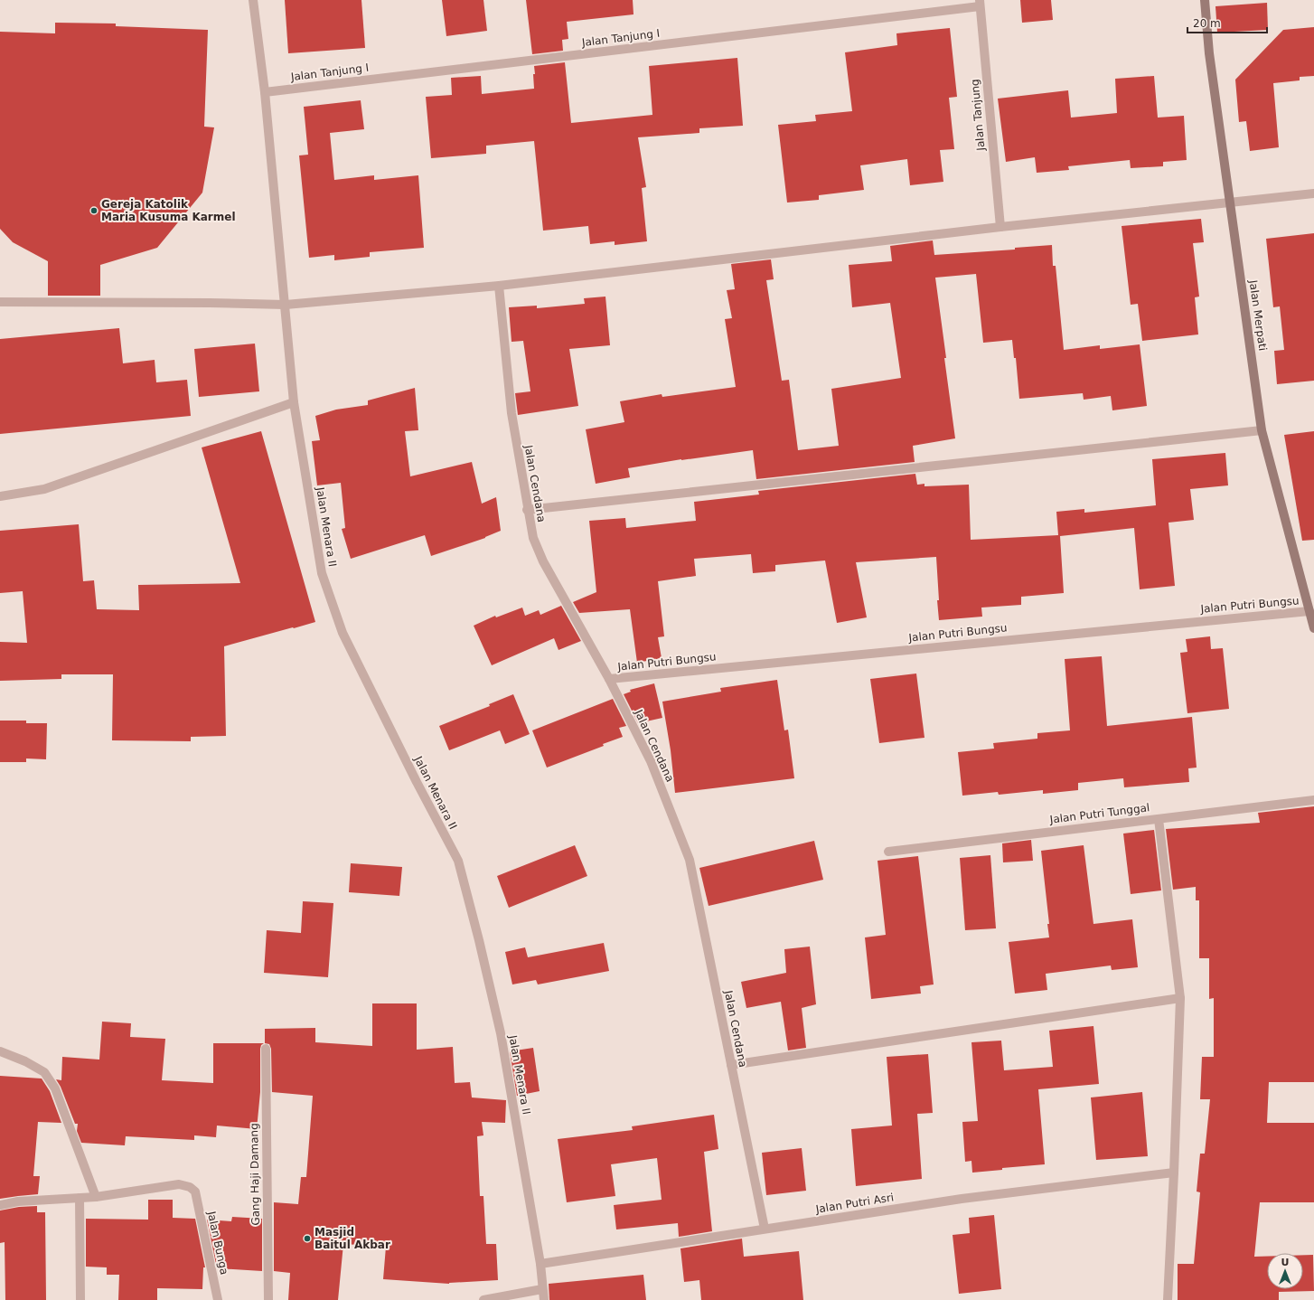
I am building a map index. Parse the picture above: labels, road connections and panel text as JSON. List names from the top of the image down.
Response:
{
  "streets": {
    "street": [
      "Jalan Tanjung I",
      "Jalan Tanjung",
      "Jalan Merpati",
      "Jalan Cendana",
      "Jalan Menara II",
      "Jalan Putri Bungsu",
      "Jalan Putri Tunggal",
      "Gang Haji Damang",
      "Jalan Putri Asri",
      "Jalan Bunga"
    ]
  },
  "crossings": [
    ["Jalan Tanjung I", "Jalan Tanjung"],
    ["Jalan Tanjung I", "Jalan Menara II"],
    ["Jalan Merpati", "Jalan Putri Bungsu"],
    ["Jalan Cendana", "Jalan Putri Bungsu"],
    ["Jalan Cendana", "Jalan Putri Asri"],
    ["Jalan Menara II", "Jalan Putri Asri"]
  ],
  "places": ["Gereja Katolik Maria Kusuma Karmel", "Masjid Baitul Akbar"],
  "scale_bar": "20 m",
  "north": "top"
}
